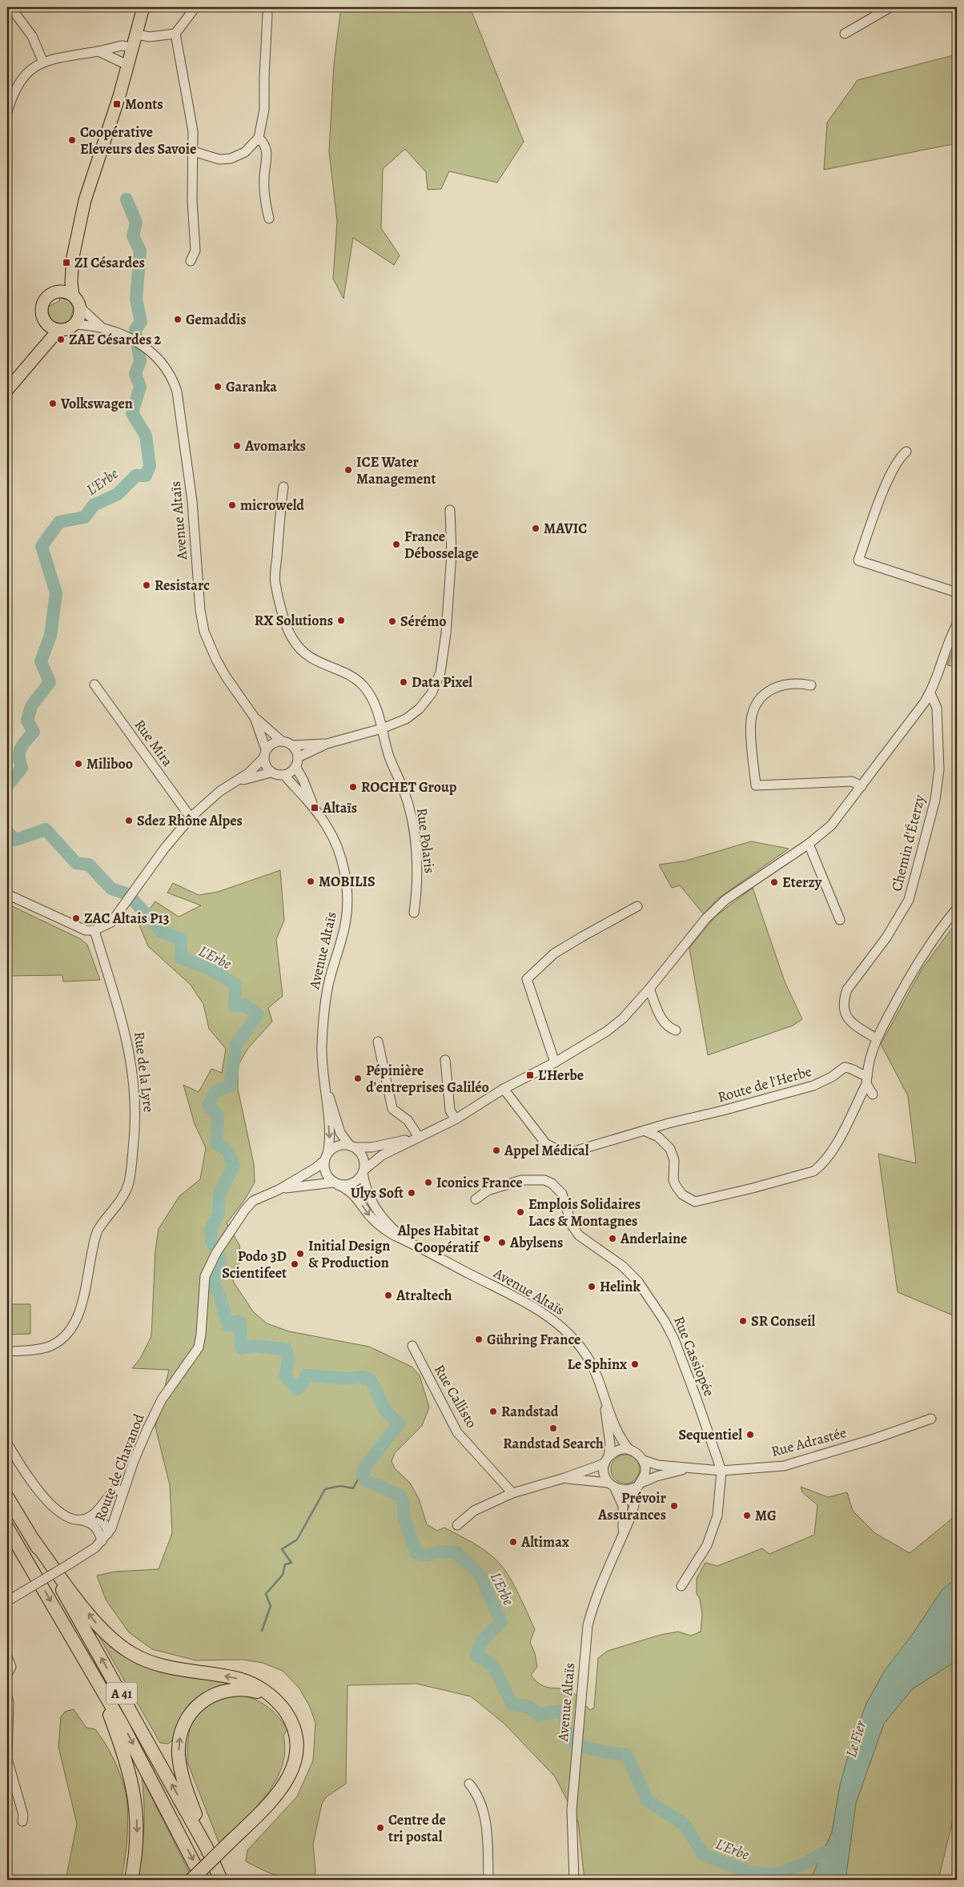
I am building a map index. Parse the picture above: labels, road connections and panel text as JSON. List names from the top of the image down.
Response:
{
  "streets": {
    "highway": ["A 41"],
    "street": [
      "Avenue Altaïs",
      "Rue Mira",
      "Rue Polaris",
      "Chemin d'Éterzy",
      "Rue de la Lyre",
      "Route de l'Herbe",
      "Rue Cassiopée",
      "Rue Callisto",
      "Rue Adrastée",
      "Route de Chavanod"
    ]
  },
  "crossings": [
    ["Avenue Altaïs", "Rue Adrastée"],
    ["Avenue Altaïs", "Route de Chavanod"],
    ["Rue Cassiopée", "Rue Adrastée"]
  ],
  "water": ["L'Erbe", "Le Fier"],
  "places": {
    "transit": [
      "Monts",
      "ZI Césardes",
      "Altaïs",
      "L'Herbe"
    ],
    "other": [
      "Coopérative Eleveurs des Savoie",
      "Gemaddis",
      "ZAE Césardes 2",
      "Garanka",
      "Volkswagen",
      "Avomarks",
      "ICE Water Management",
      "microweld",
      "MAVIC",
      "France Débosselage",
      "Resistarc",
      "RX Solutions",
      "Sérémo",
      "Data Pixel",
      "Miliboo",
      "ROCHET Group",
      "Sdez Rhône Alpes",
      "MOBILIS",
      "Eterzy",
      "ZAC Altais P13",
      "Pépinière d'entreprises Galiléo",
      "Appel Médical",
      "Iconics France",
      "Ulys Soft",
      "Emplois Solidaires Lacs & Montagnes",
      "Alpes Habitat Coopératif",
      "Anderlaine",
      "Abylsens",
      "Initial Design & Production",
      "Podo 3D Scientifeet",
      "Helink",
      "Atraltech",
      "SR Conseil",
      "Gühring France",
      "Le Sphinx",
      "Randstad",
      "Randstad Search",
      "Sequentiel",
      "Prévoir Assurances",
      "MG",
      "Altimax",
      "Centre de tri postal"
    ]
  }
}
